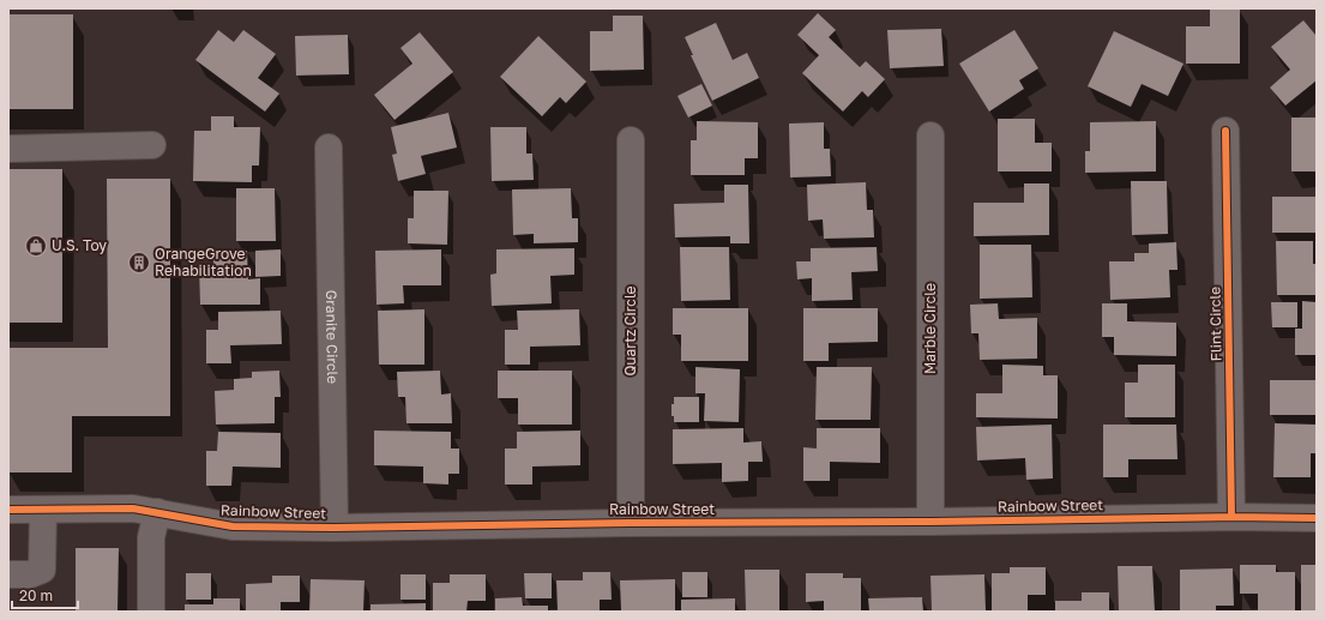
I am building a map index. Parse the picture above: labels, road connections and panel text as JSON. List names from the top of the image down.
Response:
{
  "streets": {
    "street": [
      "Flint Circle",
      "Marble Circle",
      "Quartz Circle",
      "Granite Circle",
      "Rainbow Street"
    ]
  },
  "crossings": [
    ["Flint Circle", "Rainbow Street"],
    ["Marble Circle", "Rainbow Street"],
    ["Quartz Circle", "Rainbow Street"],
    ["Granite Circle", "Rainbow Street"]
  ],
  "places": {
    "shop": ["U.S. Toy"],
    "building": ["OrangeGrove Rehabilitation"]
  },
  "scale_bar": "20 m"
}
